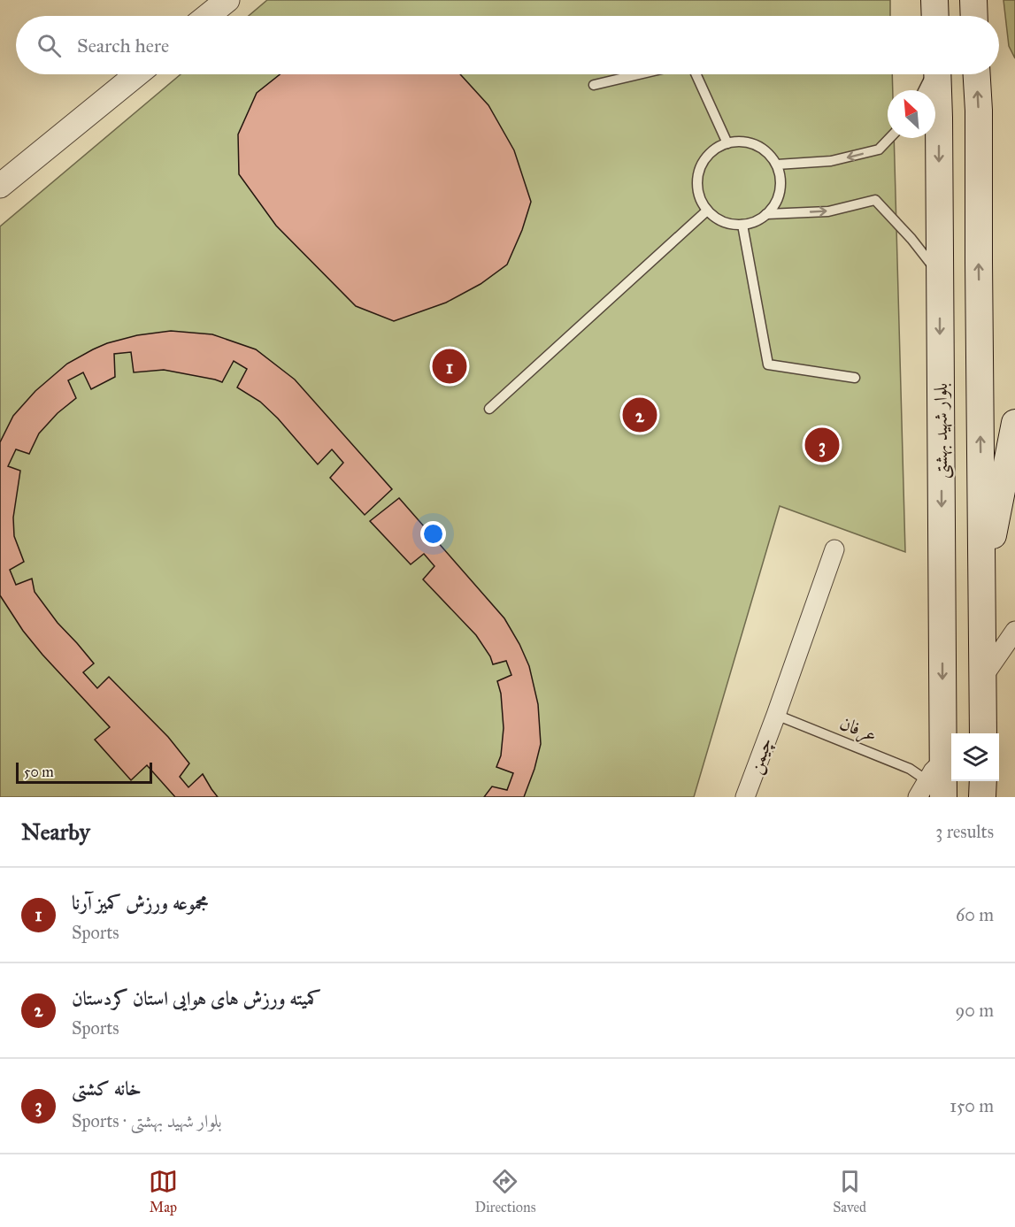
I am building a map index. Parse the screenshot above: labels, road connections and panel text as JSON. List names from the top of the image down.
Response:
{
  "streets": {
    "main road": ["بلوار شهید بهشتی"],
    "street": ["چیمن"],
    "lane": ["عرفان"]
  },
  "crossings": [
    ["بلوار شهید بهشتی", "عرفان"],
    ["عرفان", "چیمن"]
  ],
  "scale_bar": "50 m",
  "north": "top left",
  "page": {
    "search": "Search here",
    "pins": ["1", "2", "3"],
    "scale": "50 m",
    "heading": ["Nearby", "3 results"],
    "list": [
      {
        "mark": "1",
        "name": "مجموعه ورزش کمیز آرنا",
        "note": "Sports",
        "value": "60 m"
      },
      {
        "mark": "2",
        "name": "کمیته ورزش های هوایی استان کردستان",
        "note": "Sports",
        "value": "90 m"
      },
      {
        "mark": "3",
        "name": "خانه کشتی",
        "note": "Sports · بلوار شهید بهشتی",
        "value": "150 m"
      }
    ],
    "nav": ["Map", "Directions", "Saved"]
  }
}
